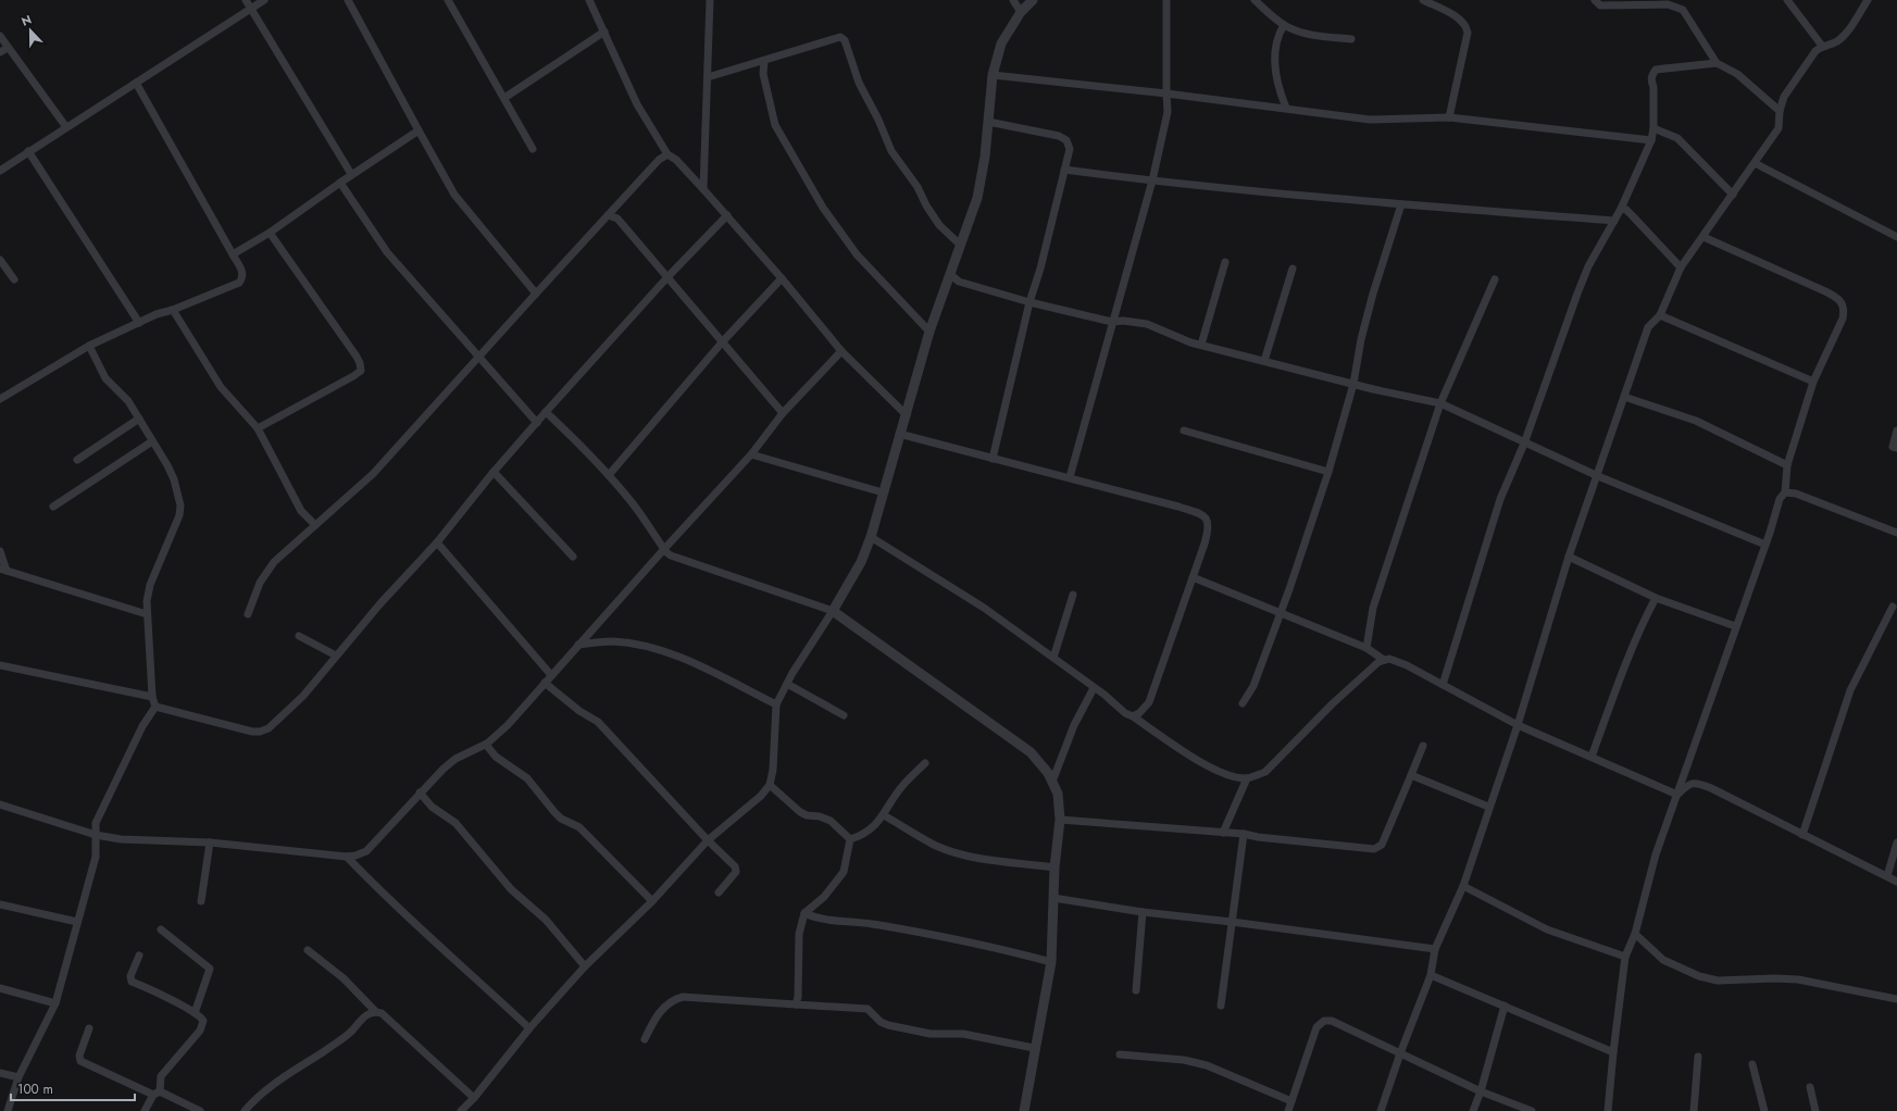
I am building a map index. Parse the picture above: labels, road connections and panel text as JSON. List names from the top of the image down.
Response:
{
  "scale_bar": "100 m",
  "north": "top"
}
